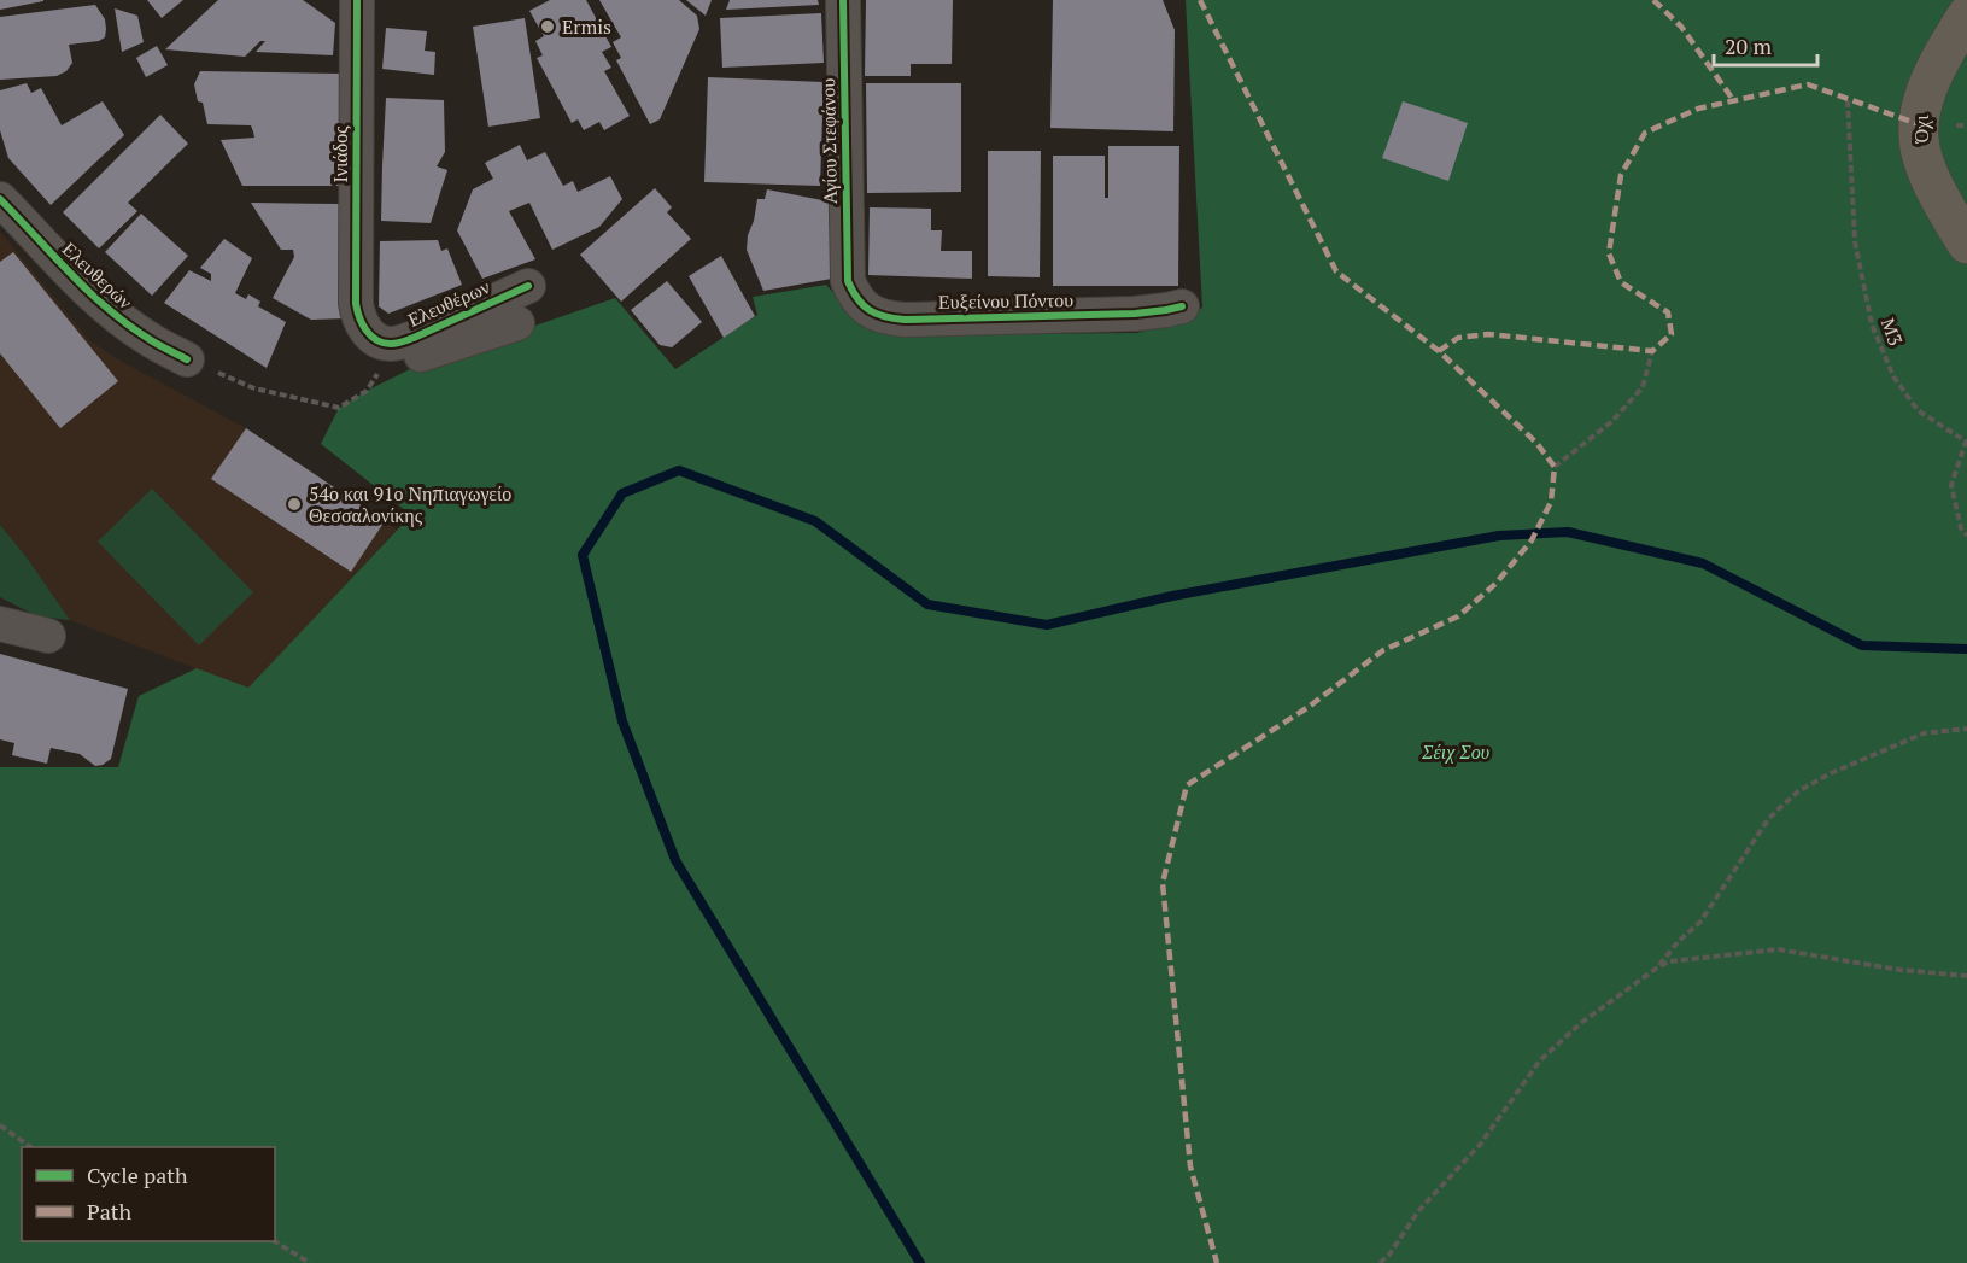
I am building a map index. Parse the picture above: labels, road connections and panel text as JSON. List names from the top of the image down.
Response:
{
  "streets": {
    "main road": ["Όχι"],
    "street": [
      "Αγίου Στεφάνου",
      "Ινιάδος",
      "Ελευθερών",
      "Ευξείνου Πόντου",
      "Ελευθέρων"
    ],
    "path": ["Μ3"]
  },
  "crossings": [
    ["Αγίου Στεφάνου", "Ευξείνου Πόντου"],
    ["Ινιάδος", "Ελευθέρων"]
  ],
  "parks": ["Σέιχ Σου"],
  "places": ["Ermis", "54ο και 91ο Νηπιαγωγείο Θεσσαλονίκης"],
  "legend": ["Cycle path", "Path"],
  "scale_bar": "20 m"
}
